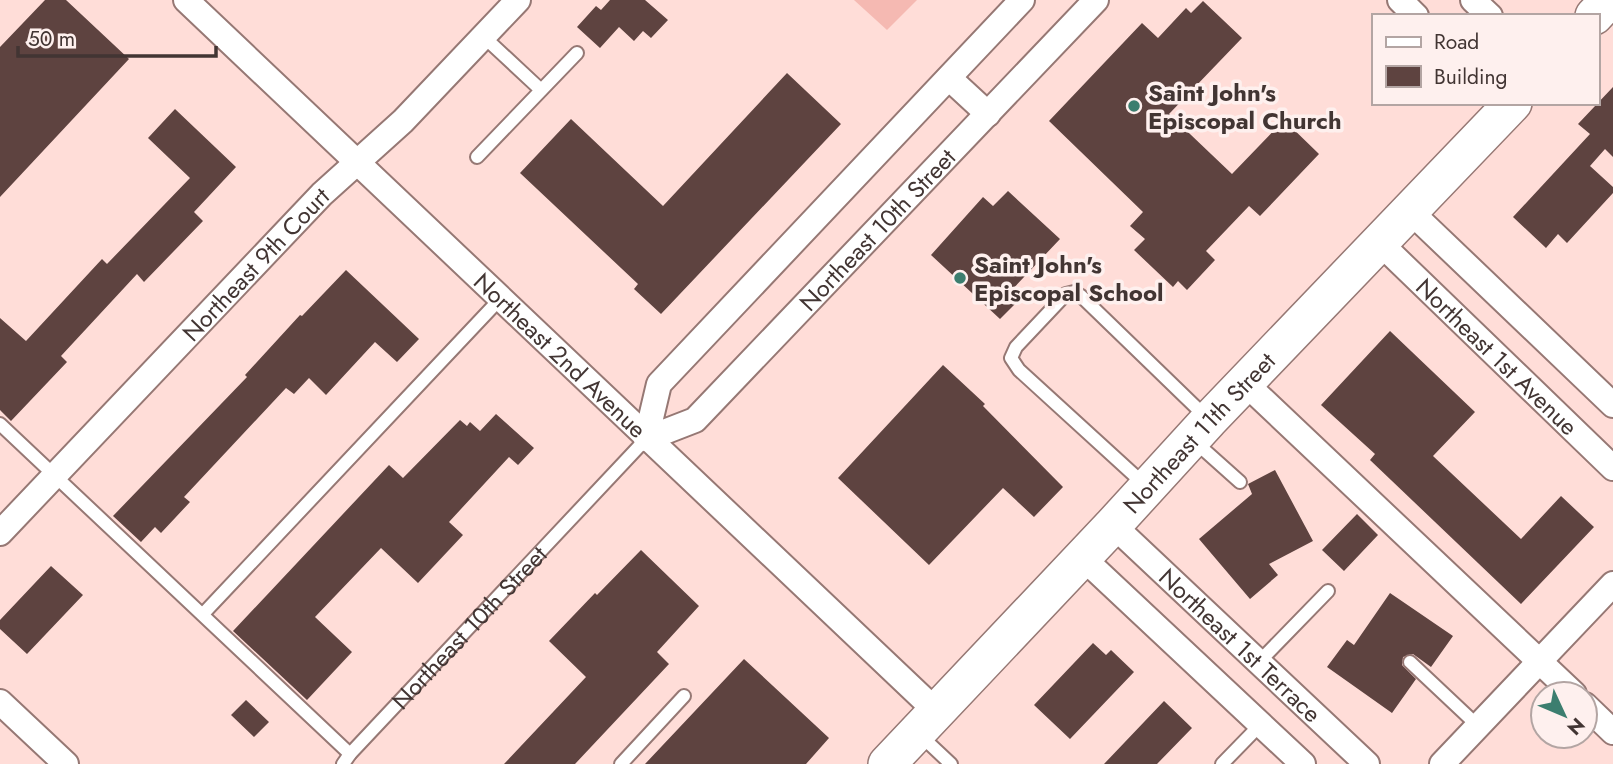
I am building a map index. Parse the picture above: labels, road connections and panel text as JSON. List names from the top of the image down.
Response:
{
  "streets": {
    "street": [
      "Northeast 10th Street",
      "Northeast 9th Court",
      "Northeast 1st Avenue",
      "Northeast 2nd Avenue",
      "Northeast 11th Street",
      "Northeast 1st Terrace"
    ]
  },
  "crossings": [
    ["Northeast 10th Street", "Northeast 2nd Avenue"],
    ["Northeast 9th Court", "Northeast 2nd Avenue"],
    ["Northeast 1st Avenue", "Northeast 11th Street"],
    ["Northeast 2nd Avenue", "Northeast 11th Street"],
    ["Northeast 11th Street", "Northeast 1st Terrace"]
  ],
  "places": ["Saint John's Episcopal Church", "Saint John's Episcopal School"],
  "legend": ["Road", "Building"],
  "scale_bar": "50 m",
  "north": "bottom right"
}
